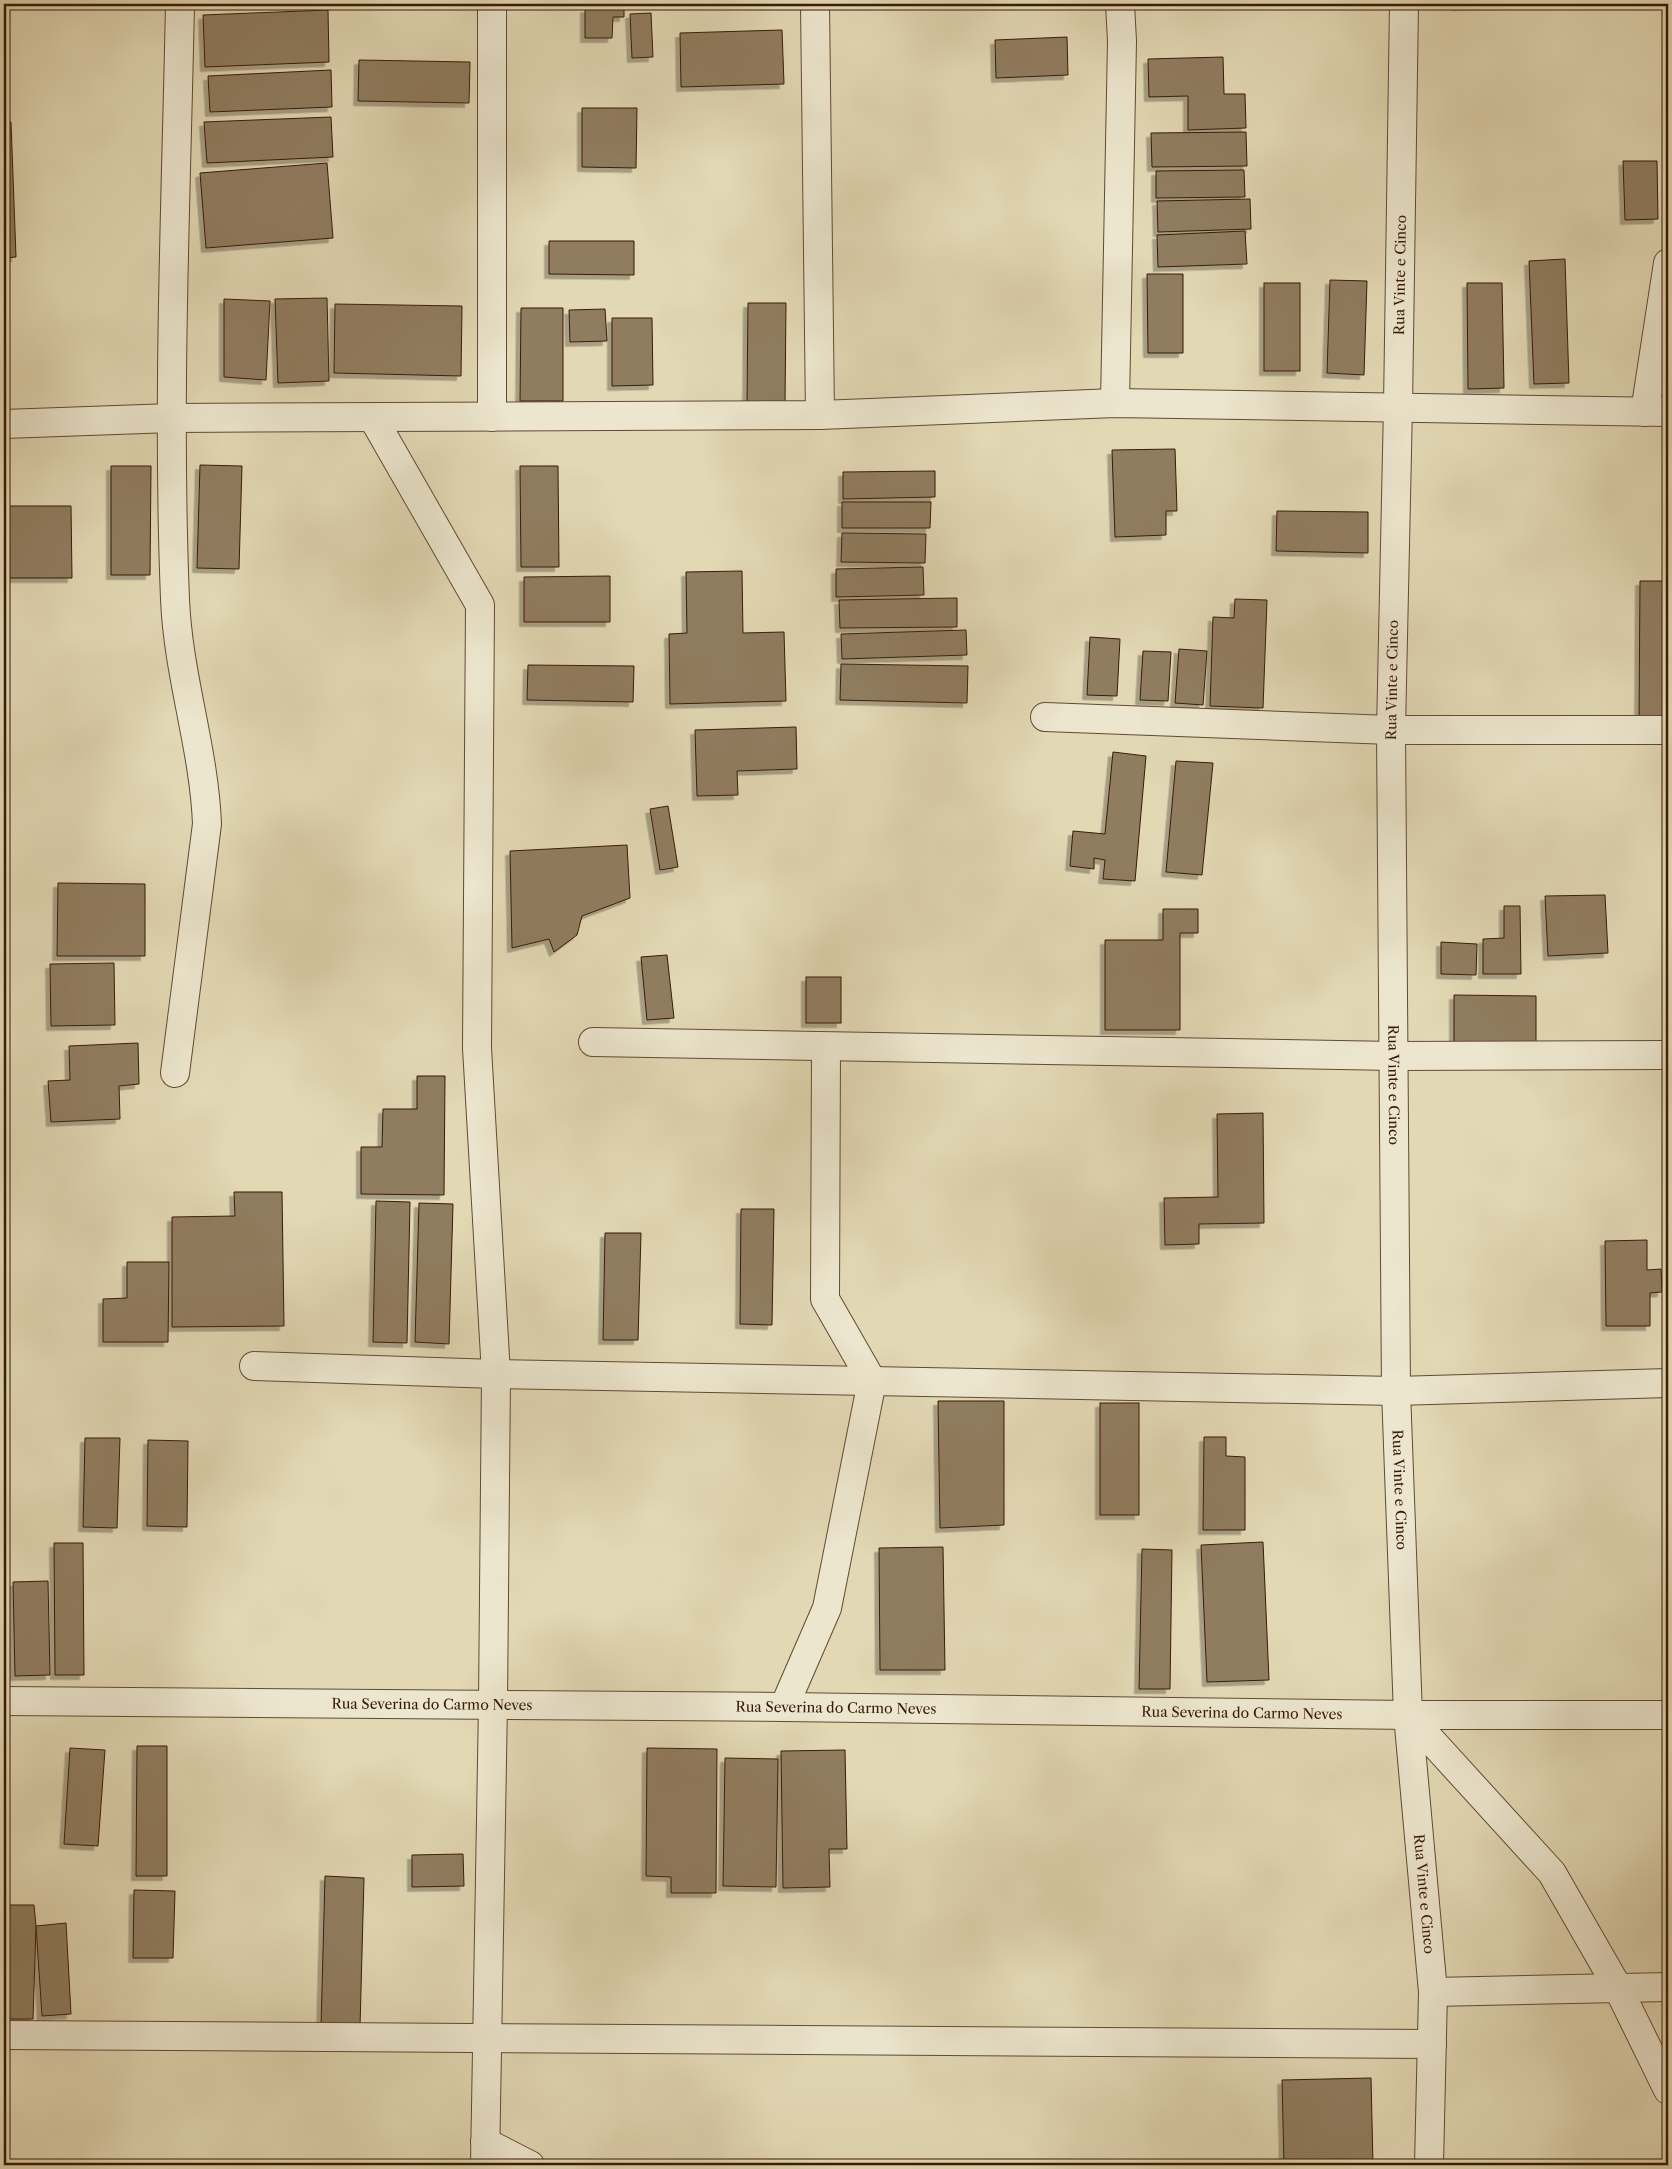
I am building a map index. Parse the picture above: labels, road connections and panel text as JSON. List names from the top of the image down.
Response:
{
  "streets": {
    "street": ["Rua Vinte e Cinco", "Rua Severina do Carmo Neves"]
  },
  "crossings": [
    ["Rua Vinte e Cinco", "Rua Severina do Carmo Neves"]
  ]
}
